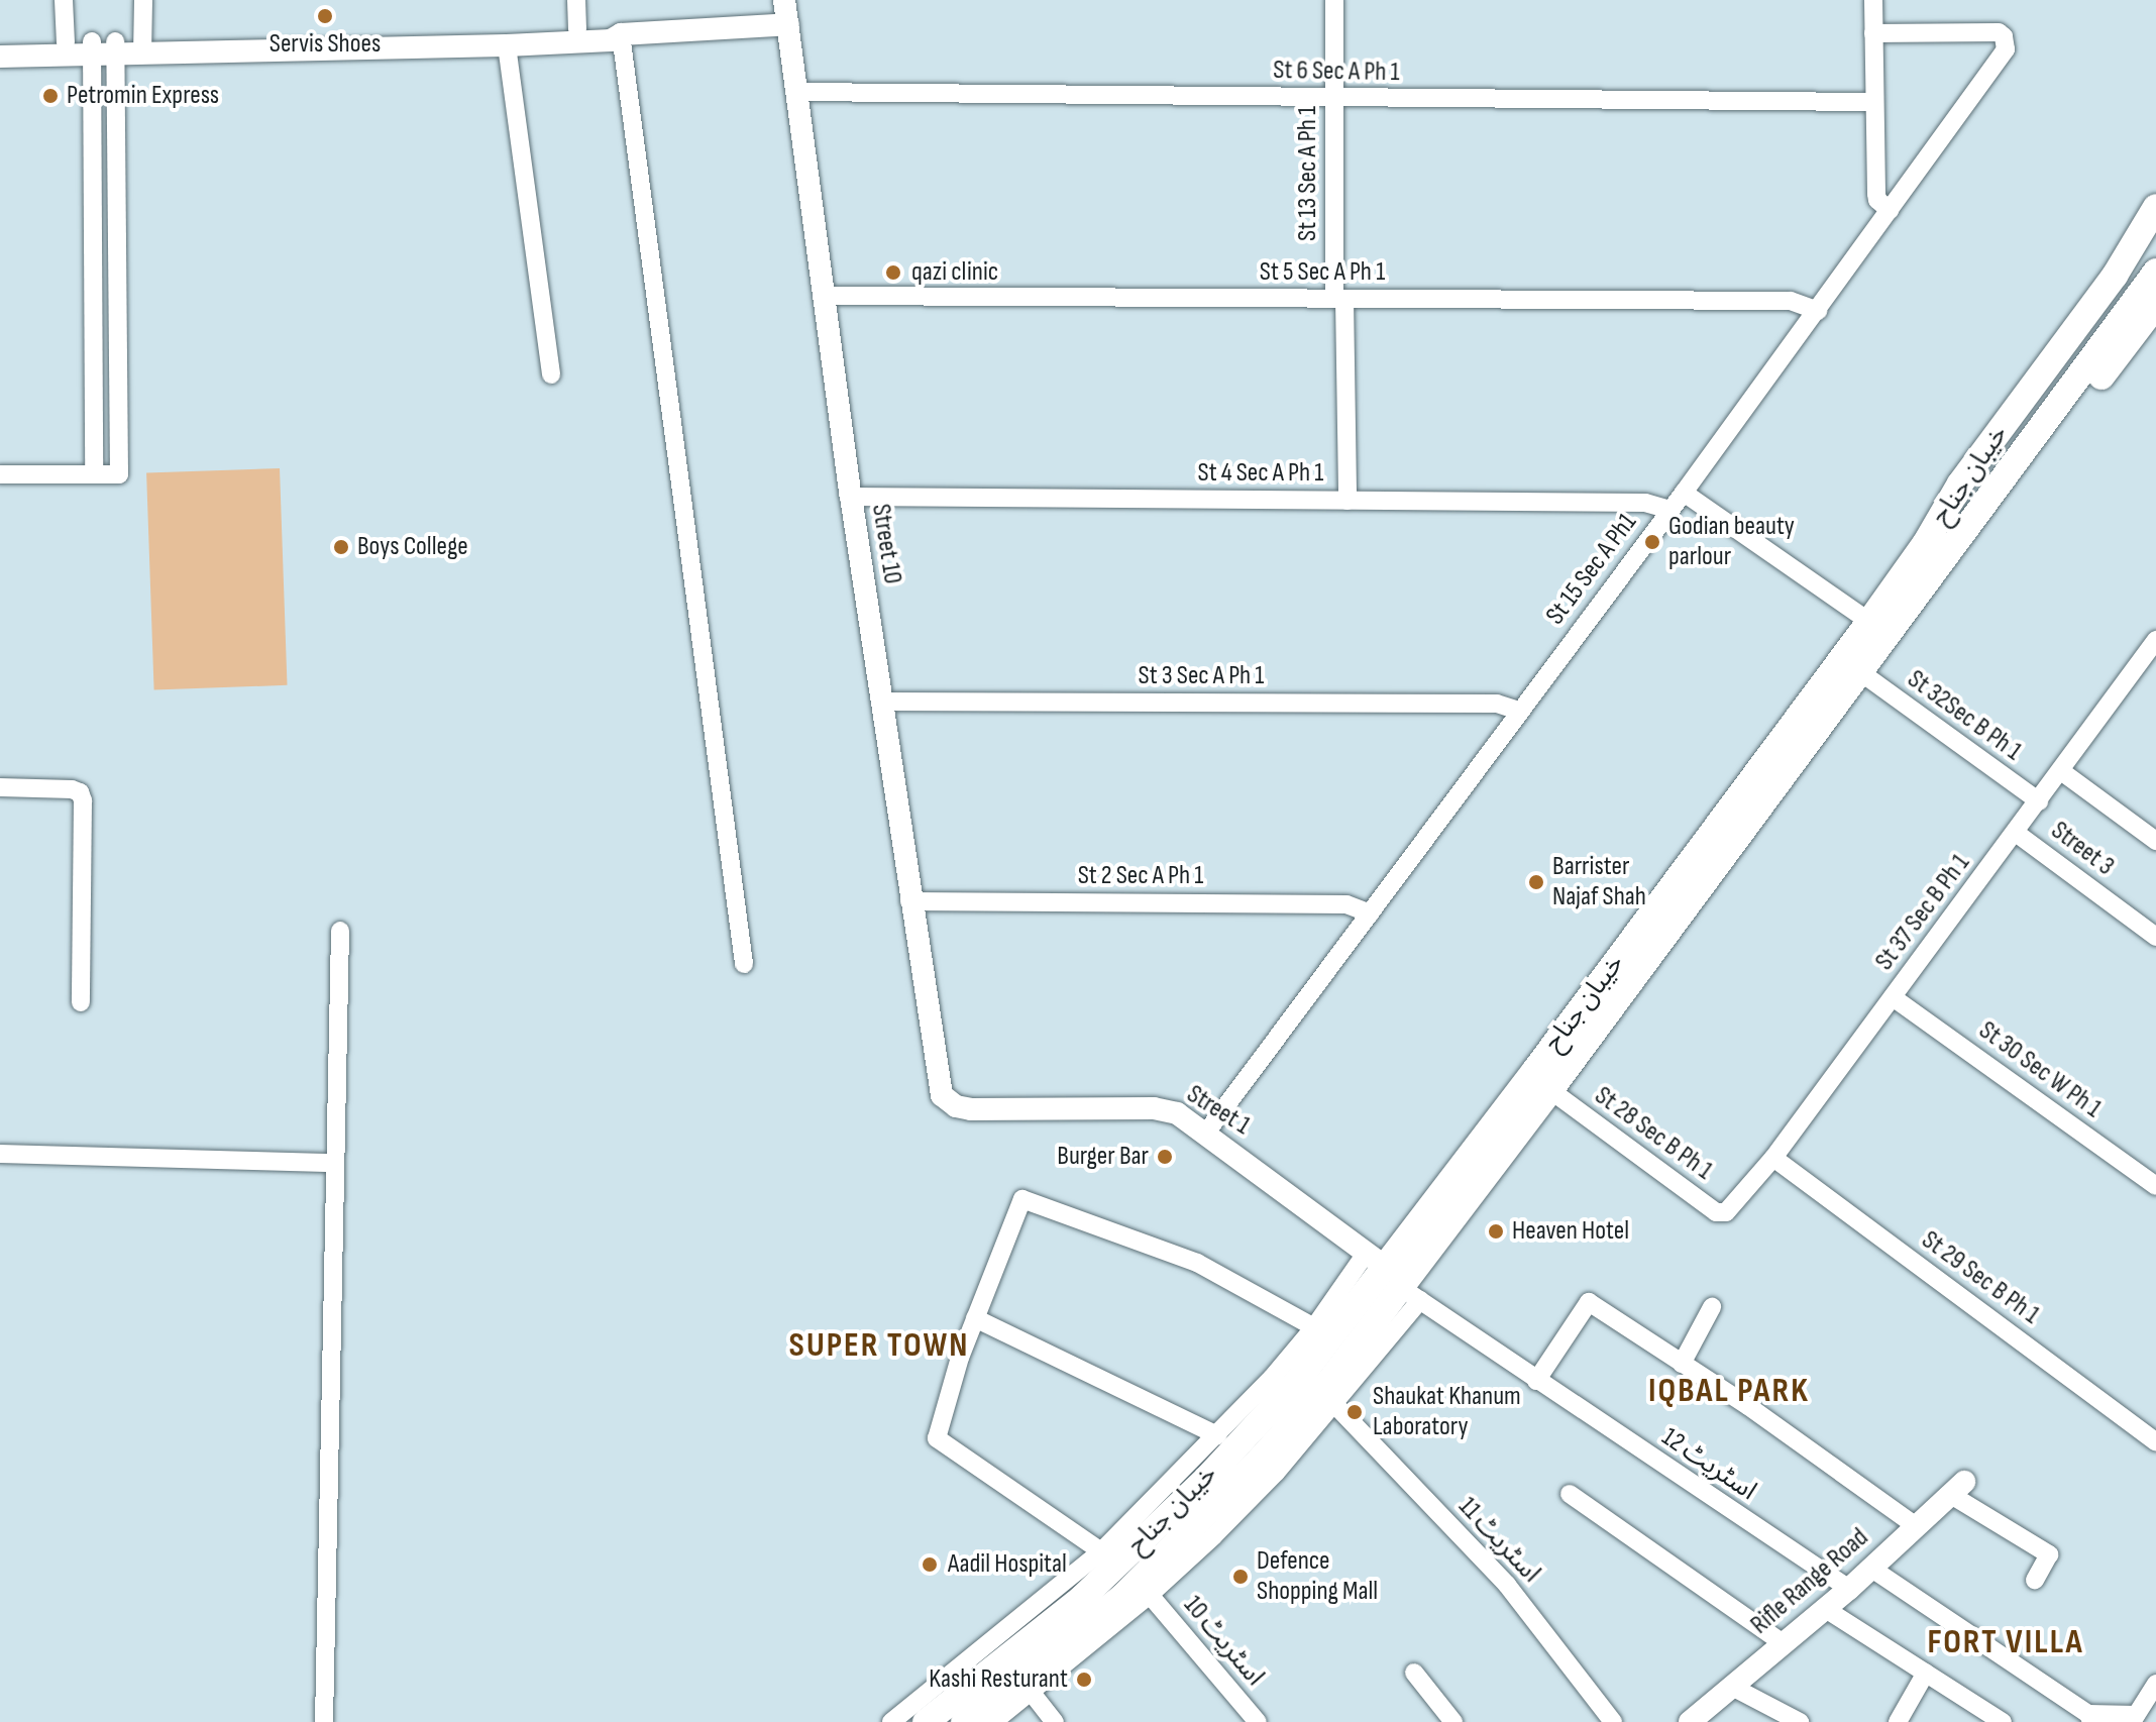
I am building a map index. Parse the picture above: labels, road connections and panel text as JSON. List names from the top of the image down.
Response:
{
  "streets": {
    "main road": ["خیبان جناح"],
    "street": [
      "St 6 Sec A Ph 1",
      "St 13 Sec A Ph 1",
      "St 5 Sec A Ph 1",
      "St 4 Sec A Ph 1",
      "Street 10",
      "St 15 Sec A Ph1",
      "St 3 Sec A Ph 1",
      "St 32Sec B Ph 1",
      "Street 3",
      "St 2 Sec A Ph 1",
      "St 37 Sec B Ph 1",
      "St 30 Sec W Ph 1",
      "Street 1",
      "St 28 Sec B Ph 1",
      "St 29 Sec B Ph 1",
      "اسٹریٹ 12",
      "اسٹریٹ 11",
      "Rifle Range Road",
      "اسٹریٹ 10"
    ]
  },
  "crossings": [
    ["St 6 Sec A Ph 1", "St 13 Sec A Ph 1"],
    ["St 6 Sec A Ph 1", "Street 10"],
    ["St 13 Sec A Ph 1", "St 5 Sec A Ph 1"],
    ["St 13 Sec A Ph 1", "St 4 Sec A Ph 1"],
    ["St 5 Sec A Ph 1", "Street 10"],
    ["St 5 Sec A Ph 1", "St 15 Sec A Ph1"],
    ["St 4 Sec A Ph 1", "Street 10"],
    ["St 4 Sec A Ph 1", "St 15 Sec A Ph1"],
    ["خیبان جناح", "St 32Sec B Ph 1"],
    ["خیبان جناح", "Street 1"],
    ["خیبان جناح", "St 28 Sec B Ph 1"],
    ["خیبان جناح", "اسٹریٹ 12"],
    ["Street 10", "St 3 Sec A Ph 1"],
    ["Street 10", "St 2 Sec A Ph 1"],
    ["Street 10", "Street 1"],
    ["St 15 Sec A Ph1", "St 3 Sec A Ph 1"],
    ["St 15 Sec A Ph1", "St 2 Sec A Ph 1"],
    ["St 15 Sec A Ph1", "Street 1"],
    ["St 32Sec B Ph 1", "St 37 Sec B Ph 1"],
    ["Street 3", "St 37 Sec B Ph 1"],
    ["St 37 Sec B Ph 1", "St 30 Sec W Ph 1"],
    ["St 37 Sec B Ph 1", "St 28 Sec B Ph 1"],
    ["St 37 Sec B Ph 1", "St 29 Sec B Ph 1"],
    ["اسٹریٹ 12", "Rifle Range Road"]
  ],
  "districts": ["SUPER TOWN", "IQBAL PARK", "FORT VILLA"],
  "places": [
    "Servis Shoes",
    "Petromin Express",
    "qazi clinic",
    "Godian beauty parlour",
    "Boys College",
    "Barrister Najaf Shah",
    "Burger Bar",
    "Heaven Hotel",
    "Shaukat Khanum Laboratory",
    "Aadil Hospital",
    "Defence Shopping Mall",
    "Kashi Resturant"
  ]
}
